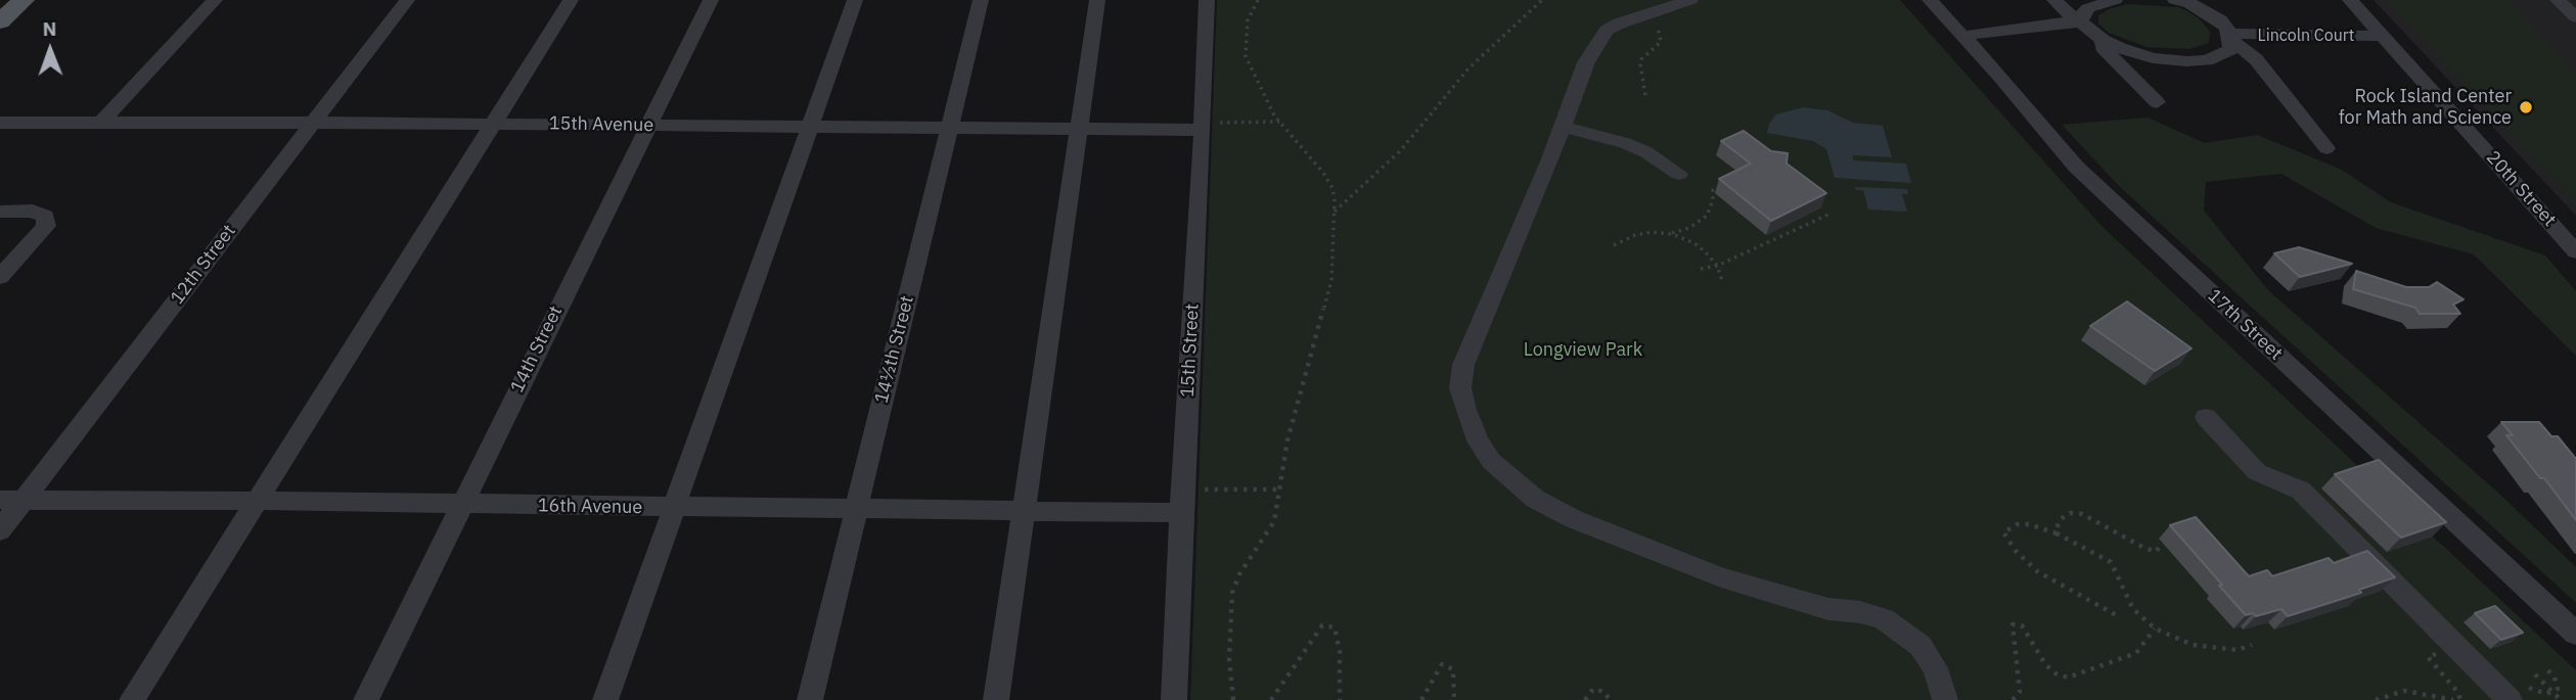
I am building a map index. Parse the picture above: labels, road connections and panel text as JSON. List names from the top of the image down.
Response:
{
  "streets": {
    "street": [
      "Lincoln Court",
      "15th Avenue",
      "20th Street",
      "12th Street",
      "17th Street",
      "14th Street",
      "14½th Street",
      "15th Street",
      "16th Avenue"
    ]
  },
  "crossings": [
    ["Lincoln Court", "20th Street"],
    ["15th Avenue", "12th Street"],
    ["15th Avenue", "14th Street"],
    ["15th Avenue", "14½th Street"],
    ["15th Avenue", "15th Street"],
    ["12th Street", "16th Avenue"],
    ["14th Street", "16th Avenue"],
    ["14½th Street", "16th Avenue"],
    ["15th Street", "16th Avenue"]
  ],
  "parks": ["Longview Park"],
  "places": ["Rock Island Center for Math and Science"],
  "north": "top"
}
